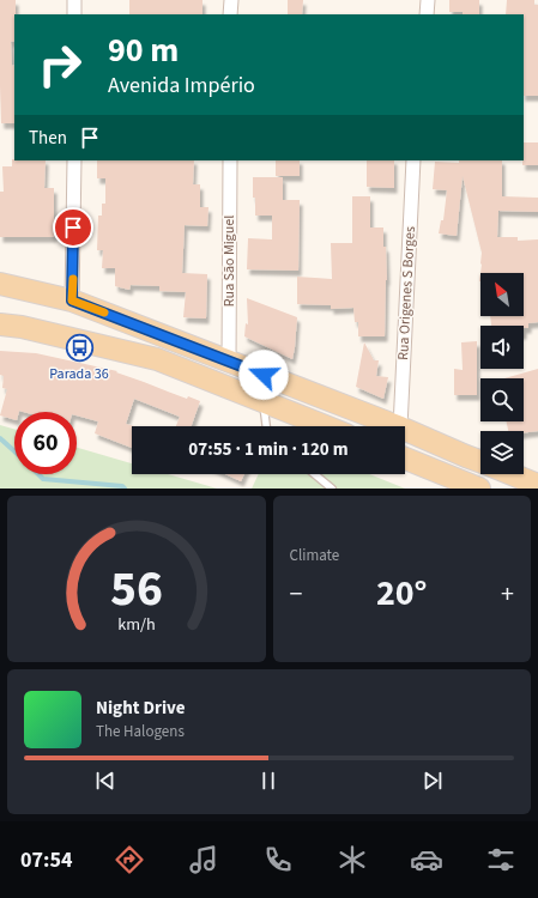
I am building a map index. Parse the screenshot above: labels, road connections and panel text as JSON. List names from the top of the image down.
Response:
{
  "streets": {
    "street": ["Rua São Miguel", "Rua Origenes S Borges"]
  },
  "places": {
    "bus stop": ["Parada 36"]
  },
  "north": "top left",
  "page": {
    "turn": ["90 m", "Avenida Império"],
    "then": "Then",
    "limit": "60",
    "trip": "07:55 · 1 min · 120 m",
    "tile": "Climate",
    "heat": ["−", "20°", "+"],
    "song": ["Night Drive", "The Halogens"],
    "tabs": "07:54",
    "gauge": ["56", "km/h"]
  }
}
